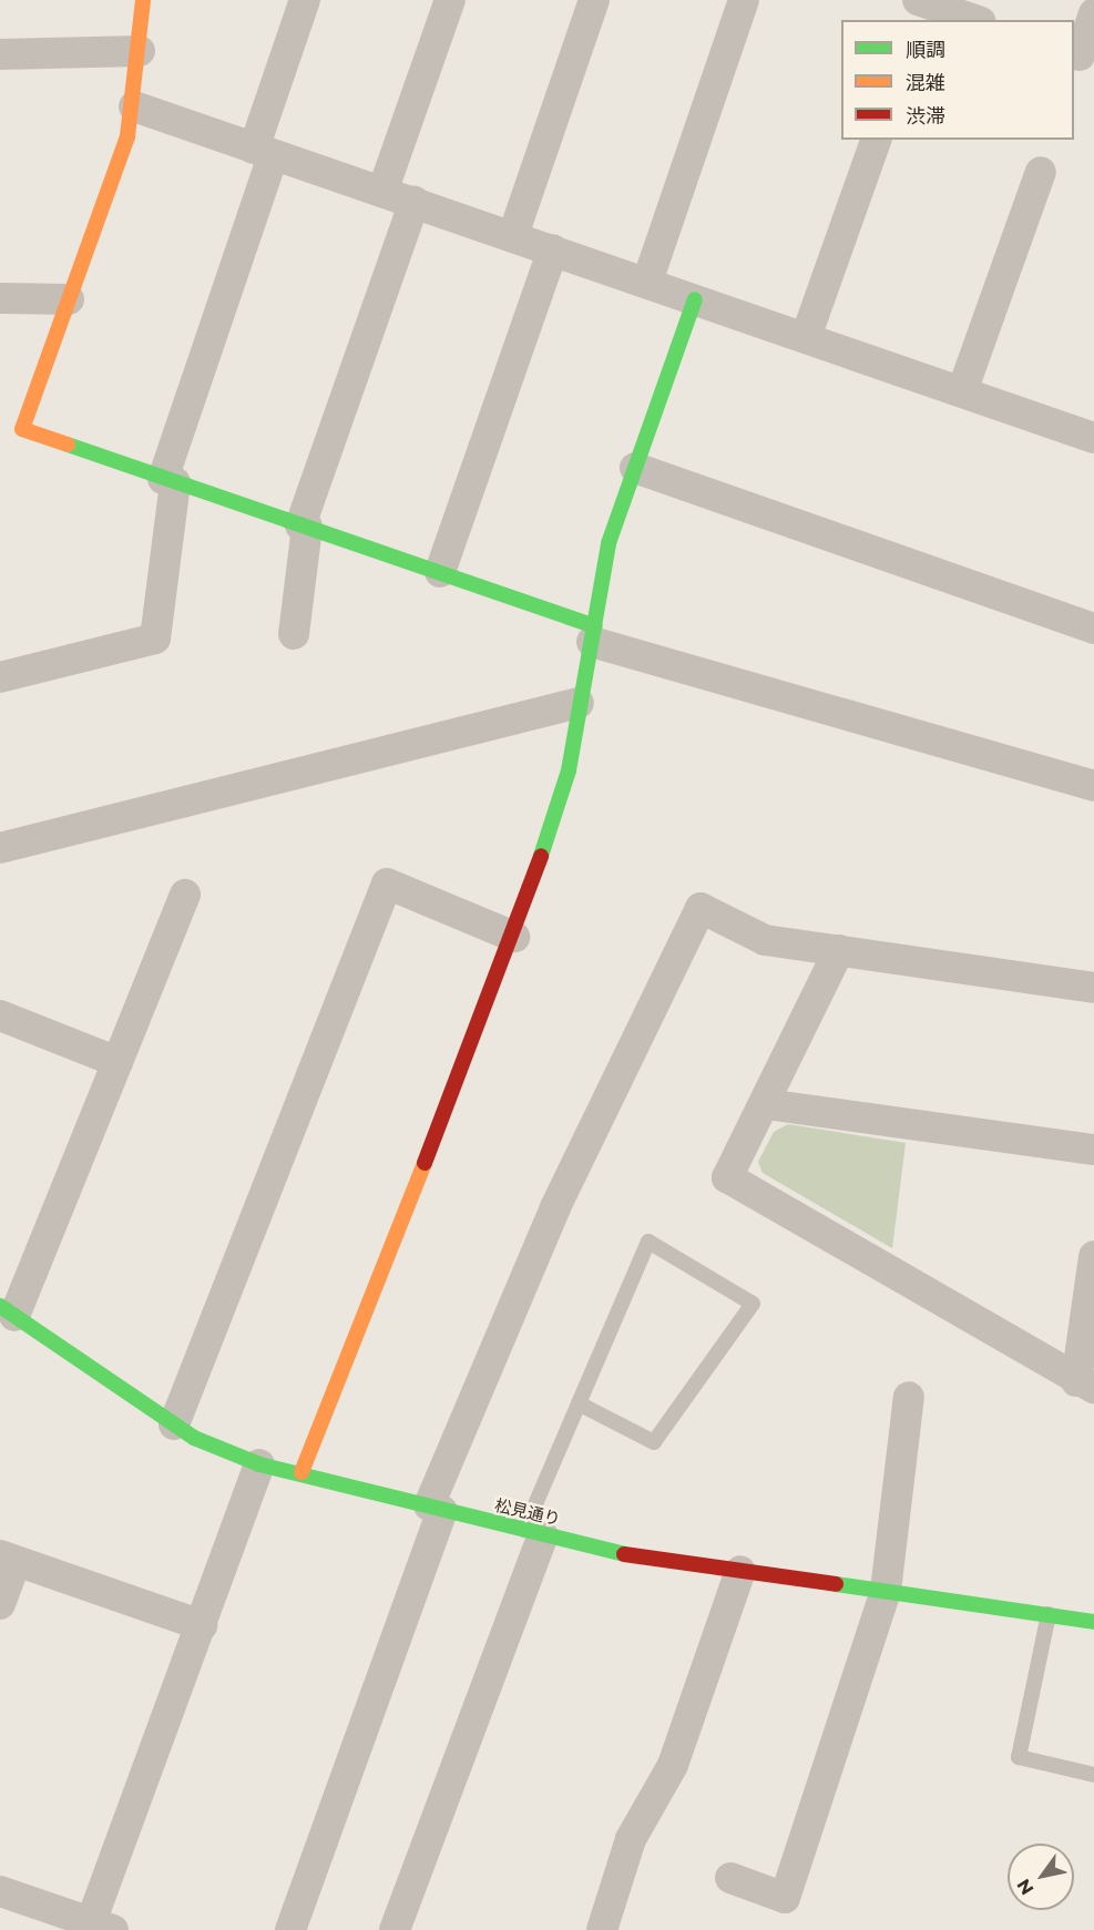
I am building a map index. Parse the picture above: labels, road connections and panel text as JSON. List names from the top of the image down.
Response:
{
  "streets": {
    "street": ["松見通り"]
  },
  "legend": ["順調", "混雑", "渋滞"],
  "north": "bottom left"
}
